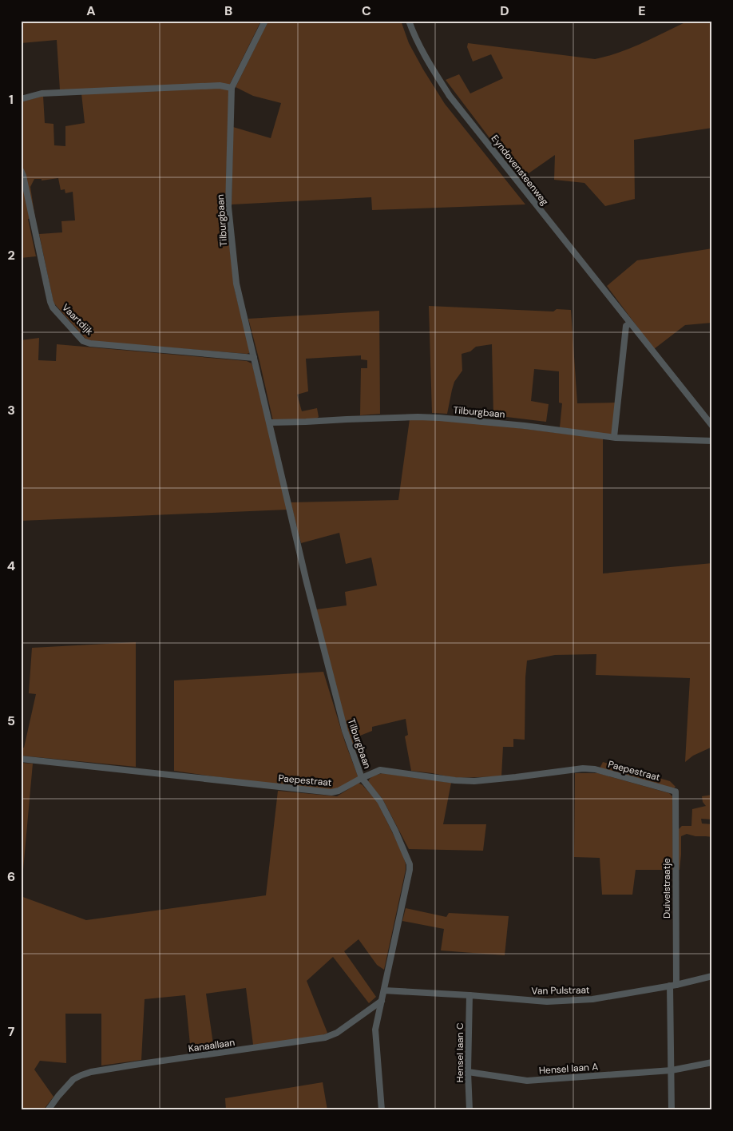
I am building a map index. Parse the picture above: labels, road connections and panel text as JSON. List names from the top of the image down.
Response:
{
  "streets": {
    "street": [
      "Eyndovensteenweg",
      "Tilburgbaan",
      "Vaartdijk",
      "Paepestraat",
      "Duivelstraatje",
      "Van Pulstraat",
      "Kanaallaan",
      "Hensel laan C",
      "Hensel laan A"
    ]
  },
  "crossings": [
    ["Tilburgbaan", "Vaartdijk"],
    ["Tilburgbaan", "Paepestraat"],
    ["Tilburgbaan", "Van Pulstraat"],
    ["Tilburgbaan", "Kanaallaan"],
    ["Paepestraat", "Duivelstraatje"],
    ["Duivelstraatje", "Van Pulstraat"],
    ["Duivelstraatje", "Hensel laan A"],
    ["Van Pulstraat", "Hensel laan C"],
    ["Hensel laan C", "Hensel laan A"]
  ],
  "grid": {
    "columns": [
      "A",
      "B",
      "C",
      "D",
      "E"
    ],
    "rows": [
      "1",
      "2",
      "3",
      "4",
      "5",
      "6",
      "7"
    ]
  }
}
